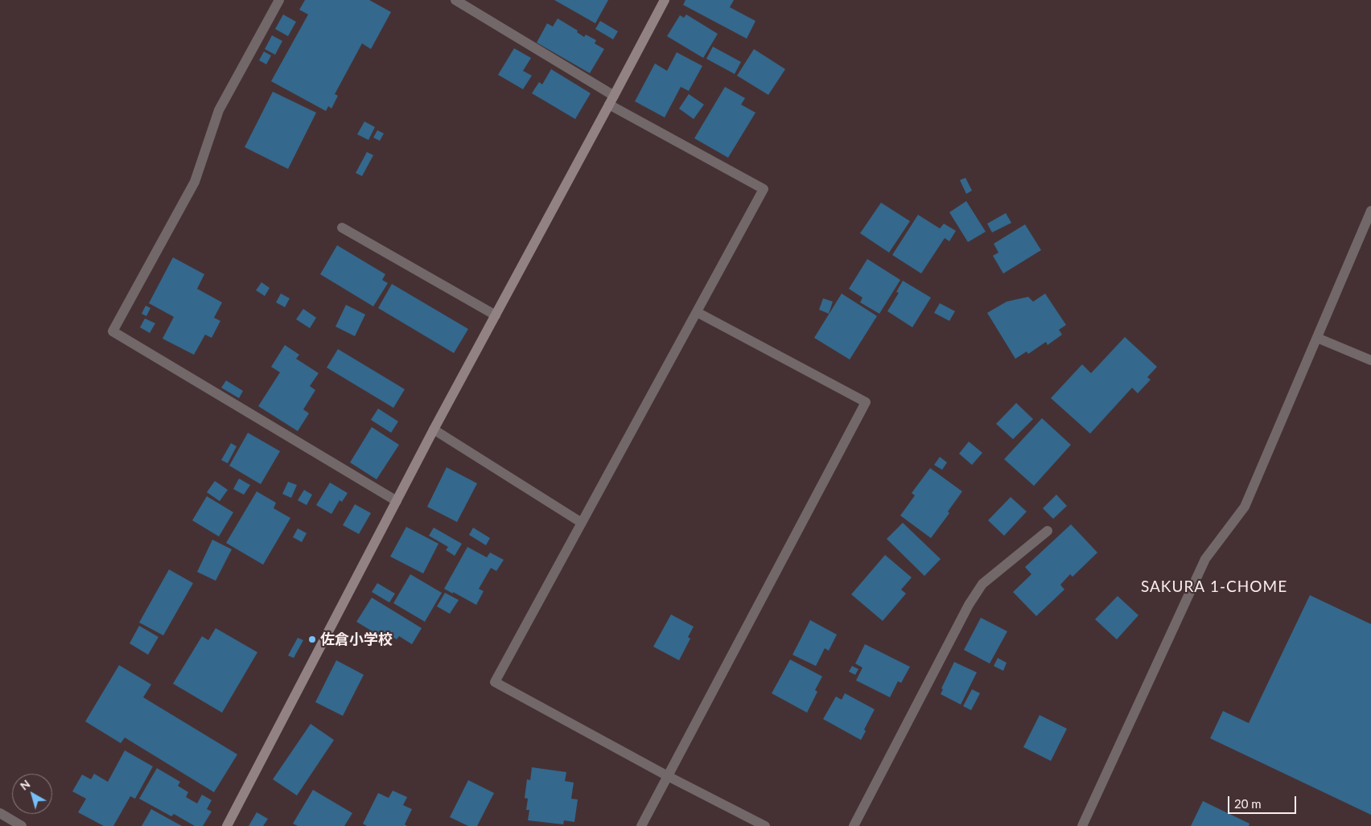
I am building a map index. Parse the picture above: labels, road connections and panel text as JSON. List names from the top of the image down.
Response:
{
  "districts": ["SAKURA 1-CHOME"],
  "places": ["佐倉小学校"],
  "scale_bar": "20 m",
  "north": "top left"
}
